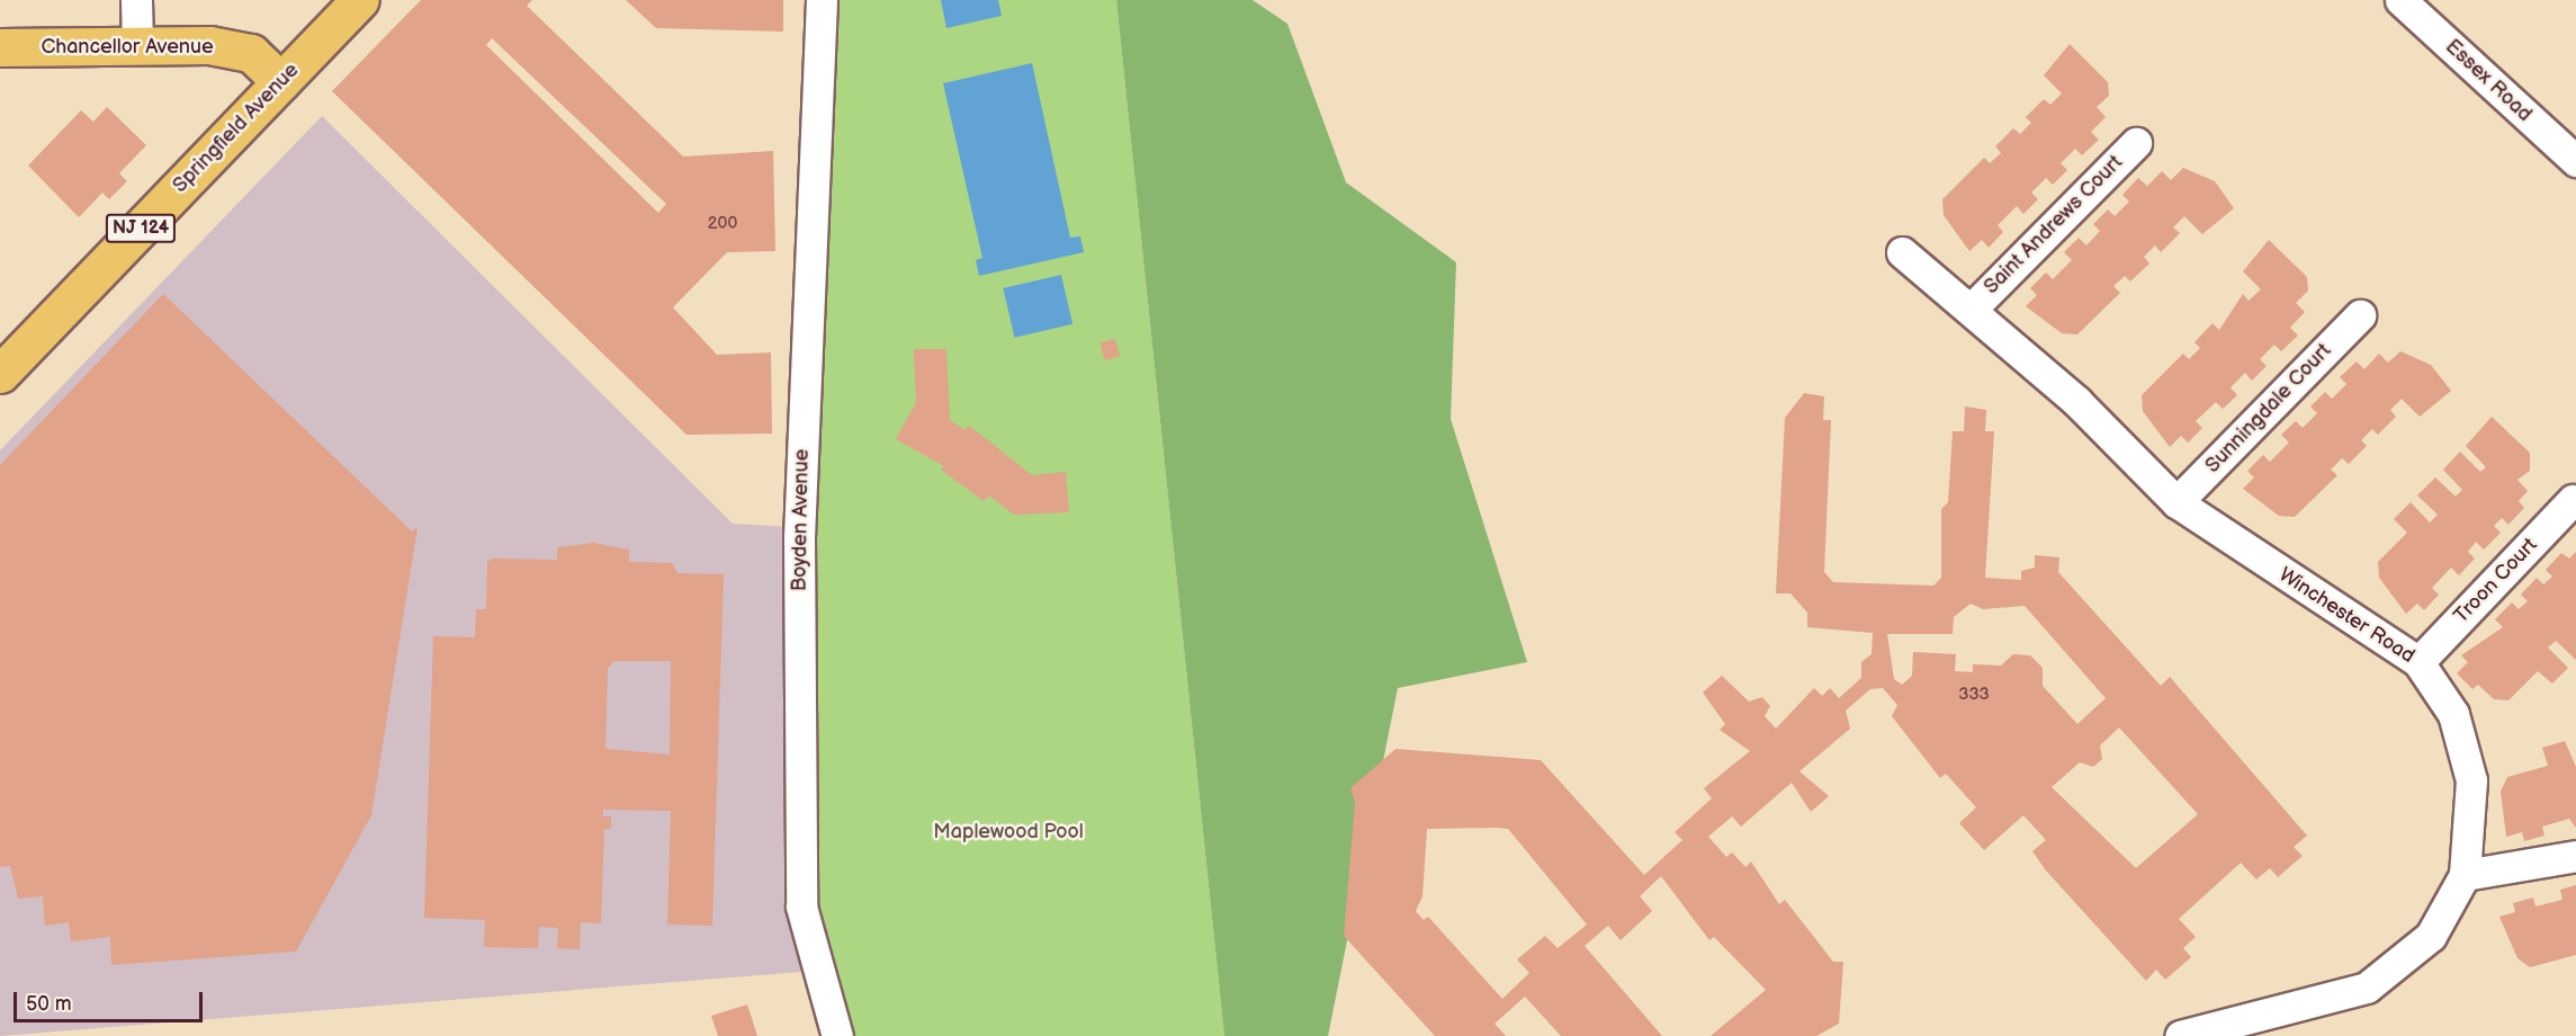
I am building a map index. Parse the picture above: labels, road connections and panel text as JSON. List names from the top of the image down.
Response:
{
  "streets": {
    "main road": ["Chancellor Avenue", "Springfield Avenue", "NJ 124"],
    "street": [
      "Essex Road",
      "Saint Andrews Court",
      "Sunningdale Court",
      "Boyden Avenue",
      "Troon Court",
      "Winchester Road"
    ]
  },
  "crossings": [
    ["Chancellor Avenue", "Springfield Avenue"],
    ["Saint Andrews Court", "Winchester Road"],
    ["Sunningdale Court", "Winchester Road"],
    ["Troon Court", "Winchester Road"]
  ],
  "parks": ["Maplewood Pool"],
  "house_numbers": ["200", "333"],
  "scale_bar": "50 m"
}
